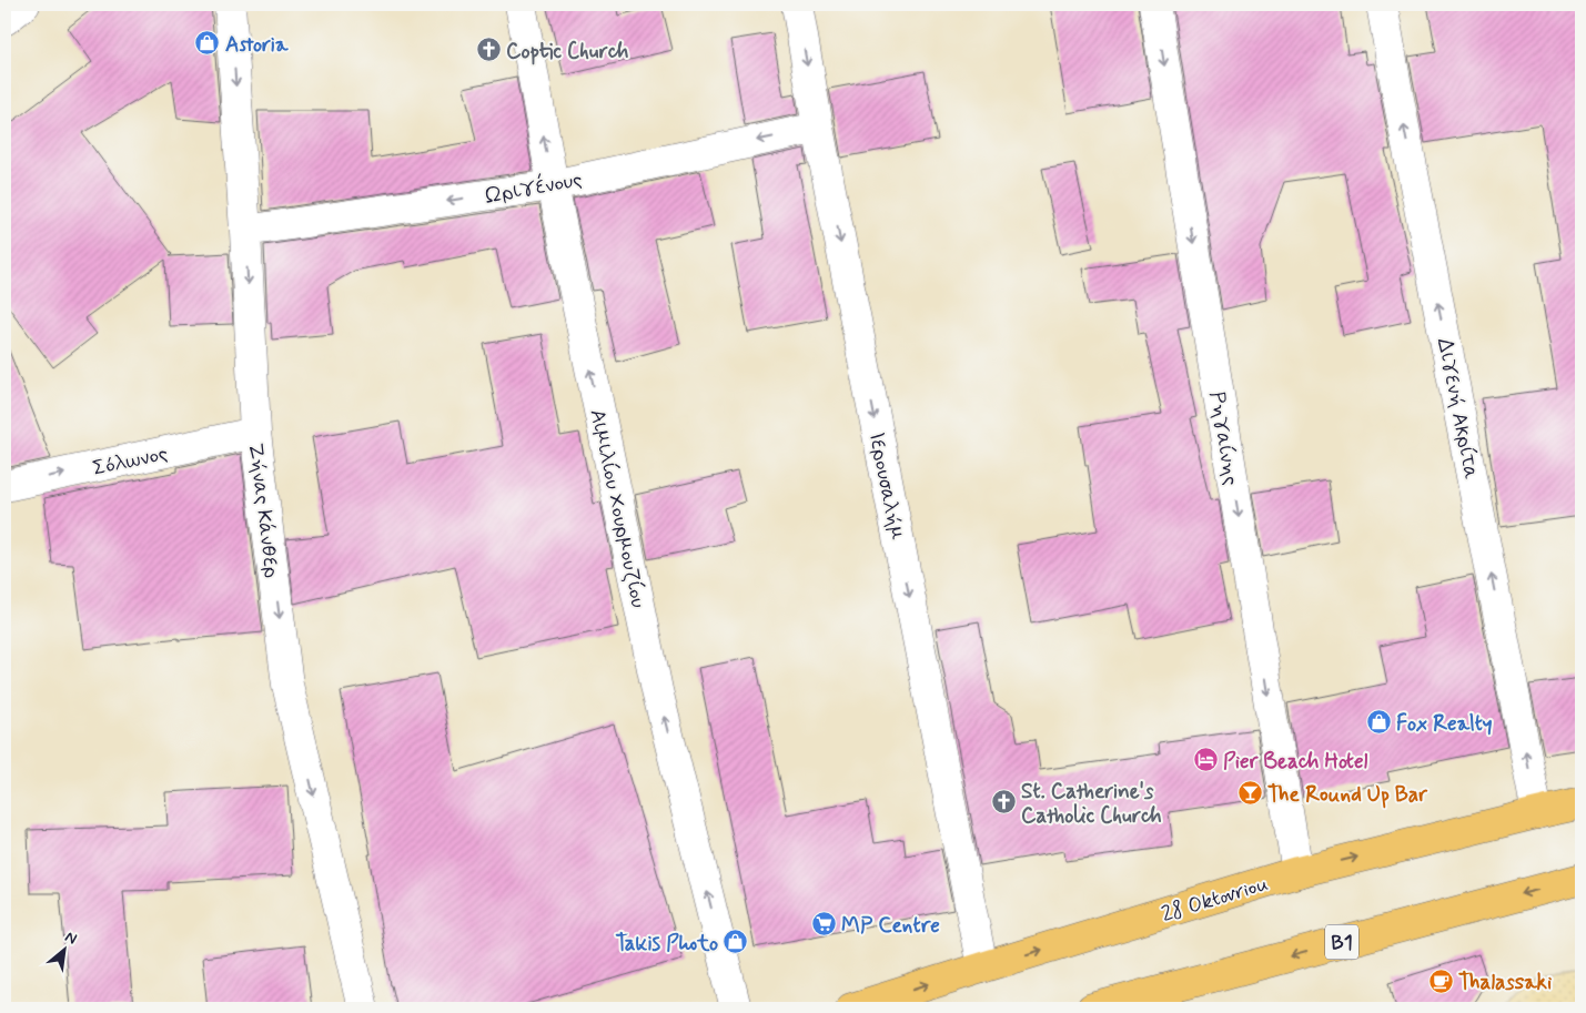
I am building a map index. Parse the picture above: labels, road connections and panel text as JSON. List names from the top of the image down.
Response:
{
  "streets": {
    "main road": ["28 Oktovriou", "B1"],
    "street": [
      "Ωριγένους",
      "Διγενή Ακρίτα",
      "Ρηγαίνης",
      "Σόλωνος",
      "Ιερουσαλήμ",
      "Αιμιλίου Χουρμουζίου",
      "Ζήνας Κάνθερ"
    ]
  },
  "crossings": [
    ["Ωριγένους", "Ιερουσαλήμ"],
    ["Ωριγένους", "Αιμιλίου Χουρμουζίου"],
    ["Ωριγένους", "Ζήνας Κάνθερ"],
    ["Διγενή Ακρίτα", "28 Oktovriou"],
    ["Ρηγαίνης", "28 Oktovriou"],
    ["Σόλωνος", "Ζήνας Κάνθερ"],
    ["Ιερουσαλήμ", "28 Oktovriou"]
  ],
  "one_way": [
    "Ωριγένους",
    "Διγενή Ακρίτα",
    "Ρηγαίνης",
    "Σόλωνος",
    "Ιερουσαλήμ",
    "Αιμιλίου Χουρμουζίου",
    "Ζήνας Κάνθερ"
  ],
  "places": {
    "shop": ["Astoria", "Fox Realty", "Takis Photo"],
    "church": ["Coptic Church", "St. Catherine's Catholic Church"],
    "hotel": ["Pier Beach Hotel"],
    "bar": ["The Round Up Bar"],
    "supermarket": ["MP Centre"],
    "cafe": ["Thalassaki"]
  },
  "north": "top right"
}
